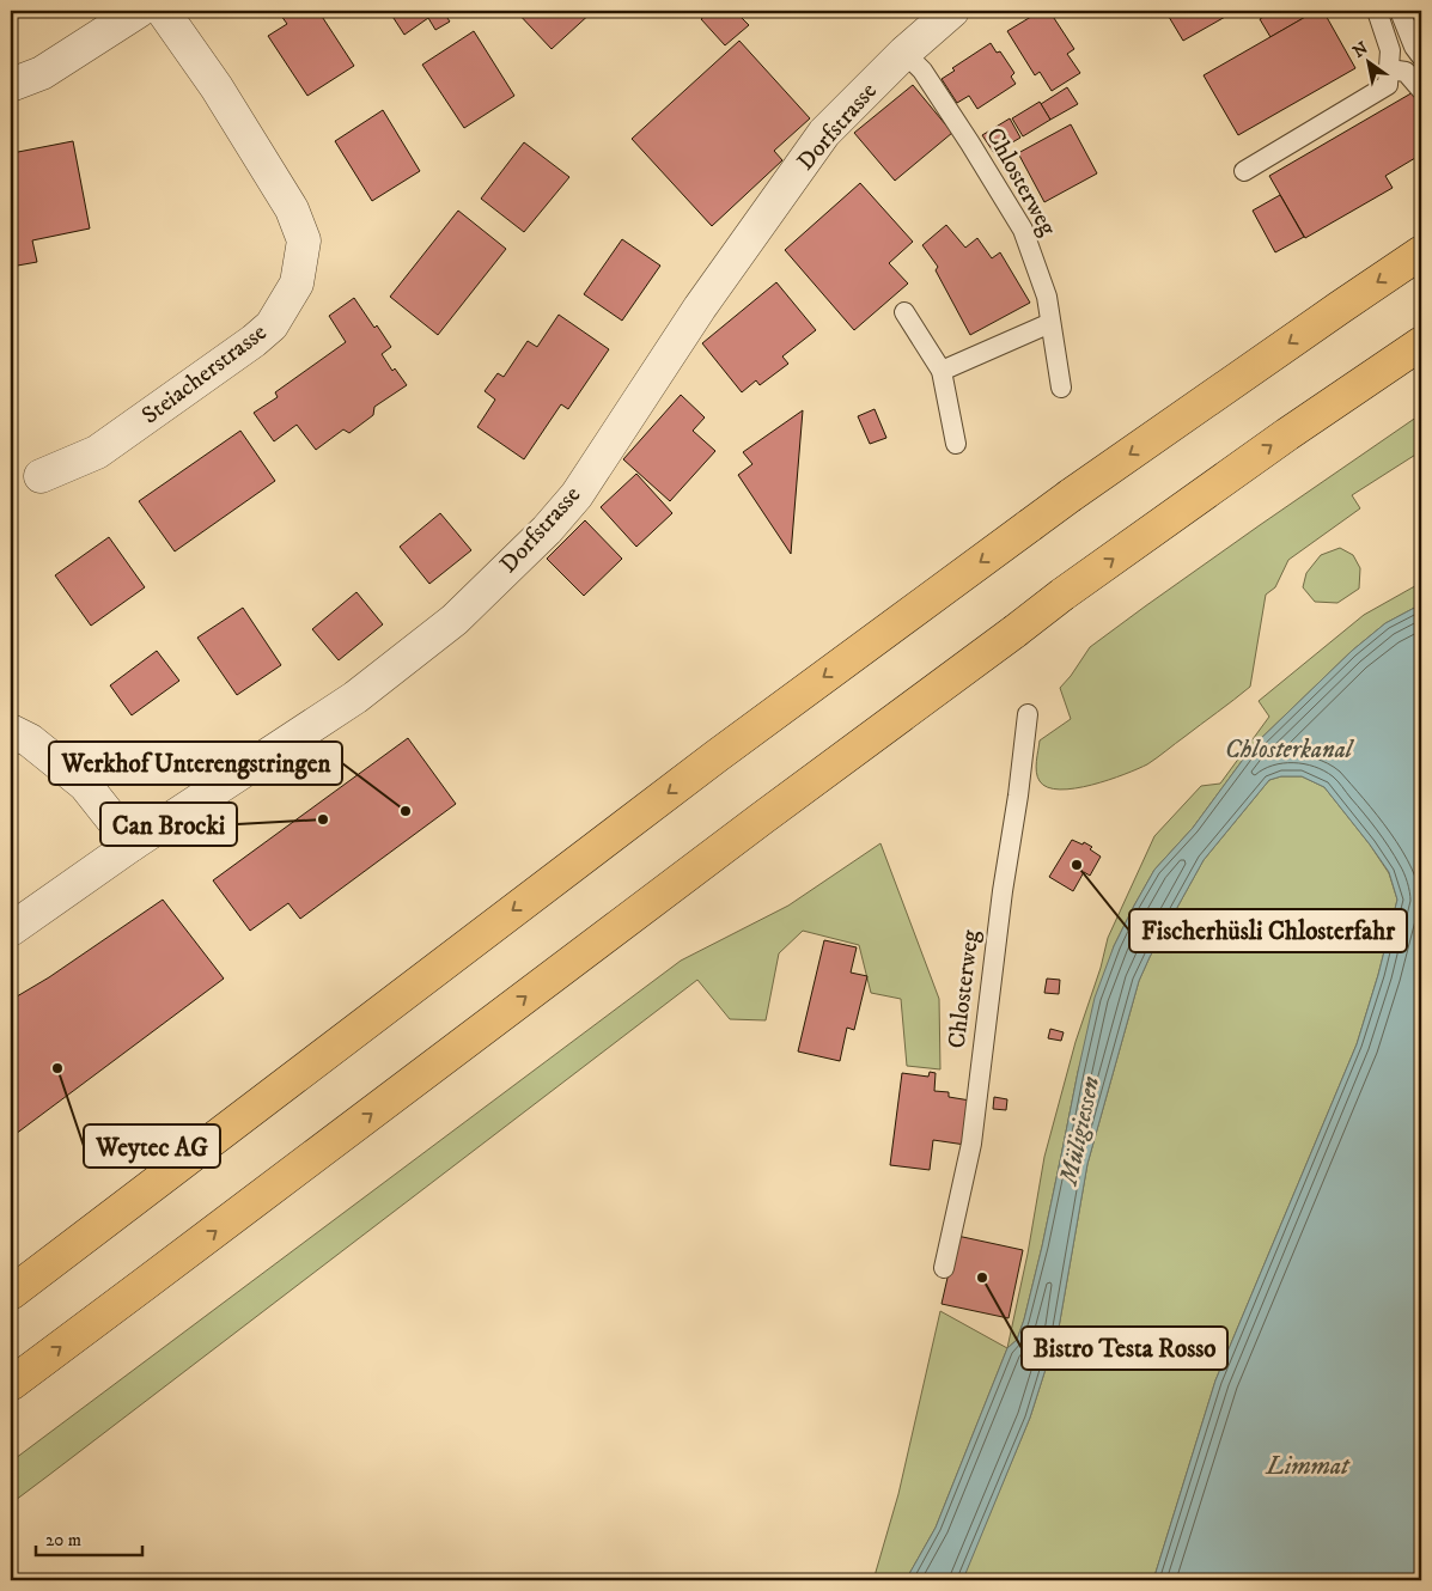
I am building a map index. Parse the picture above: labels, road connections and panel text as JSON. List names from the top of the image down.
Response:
{
  "streets": {
    "street": ["Dorfstrasse", "Steiacherstrasse"],
    "lane": ["Chlosterweg"]
  },
  "crossings": [
    ["Dorfstrasse", "Chlosterweg"]
  ],
  "water": ["Chlosterkanal", "Müligiessen", "Limmat"],
  "places": [
    "Werkhof Unterengstringen",
    "Can Brocki",
    "Fischerhüsli Chlosterfahr",
    "Weytec AG",
    "Bistro Testa Rosso"
  ],
  "scale_bar": "20 m",
  "north": "top left"
}
